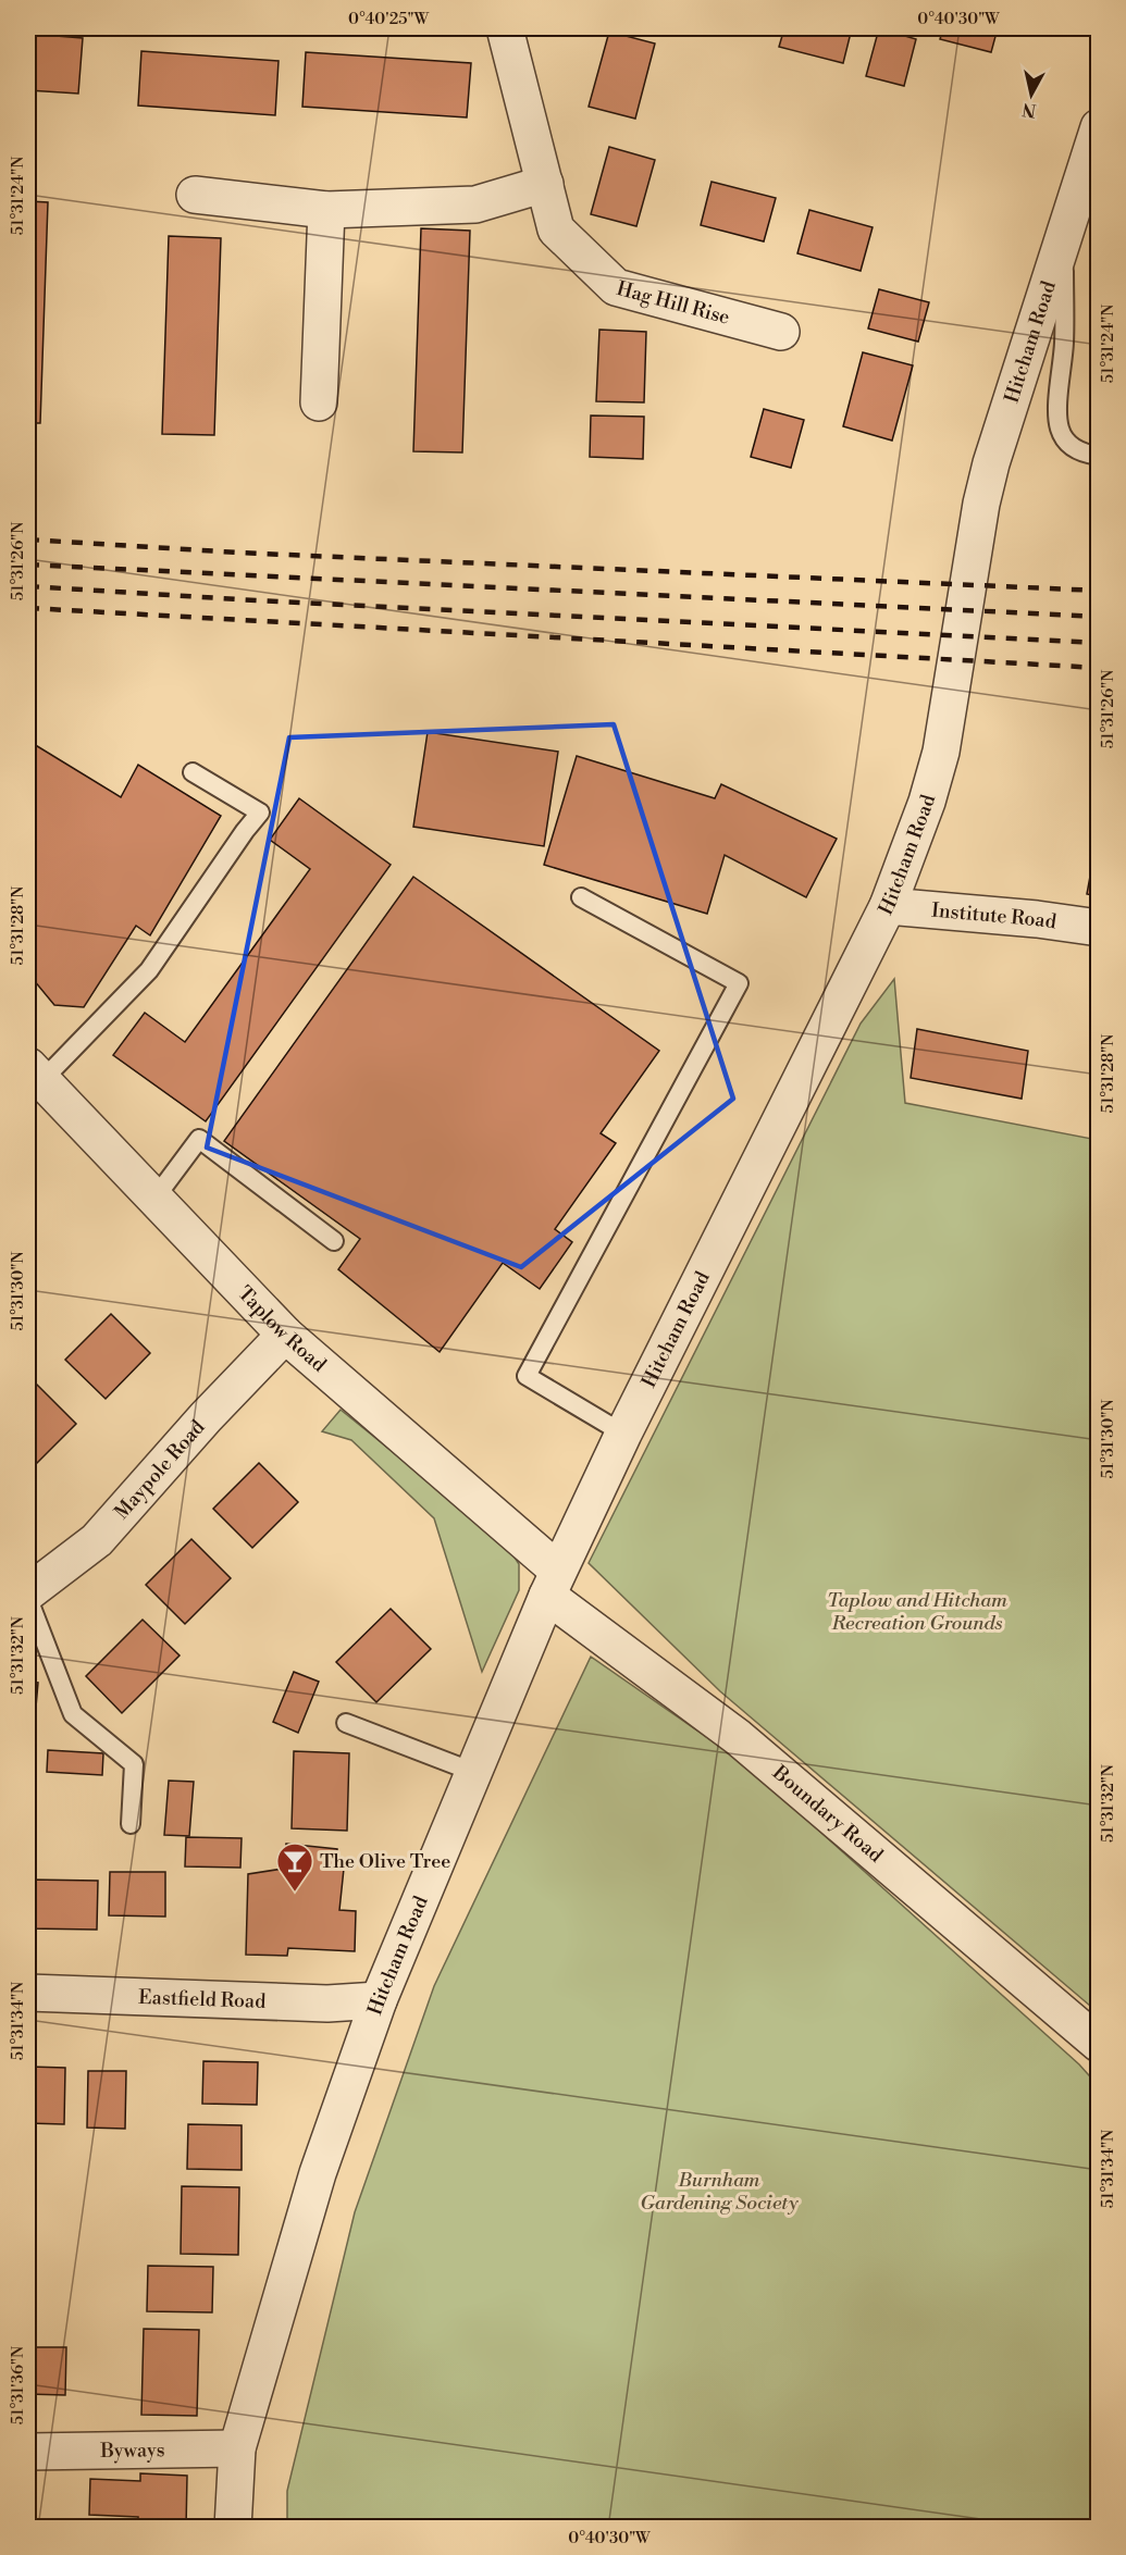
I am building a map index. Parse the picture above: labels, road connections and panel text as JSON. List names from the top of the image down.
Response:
{
  "streets": {
    "street": [
      "Hag Hill Rise",
      "Hitcham Road",
      "Institute Road",
      "Taplow Road",
      "Maypole Road",
      "Boundary Road",
      "Eastfield Road",
      "Byways"
    ]
  },
  "crossings": [
    ["Hitcham Road", "Institute Road"],
    ["Hitcham Road", "Taplow Road"],
    ["Hitcham Road", "Boundary Road"],
    ["Hitcham Road", "Eastfield Road"],
    ["Hitcham Road", "Byways"],
    ["Taplow Road", "Maypole Road"],
    ["Taplow Road", "Boundary Road"]
  ],
  "parks": ["Taplow and Hitcham Recreation Grounds", "Burnham Gardening Society"],
  "places": {
    "bar": ["The Olive Tree"]
  },
  "north": "bottom",
  "coordinates": [
    "0°40'25\"W",
    "0°40'30\"W",
    "51°31'24\"N",
    "51°31'26\"N",
    "51°31'28\"N",
    "51°31'30\"N",
    "51°31'32\"N",
    "51°31'34\"N",
    "51°31'36\"N"
  ]
}
